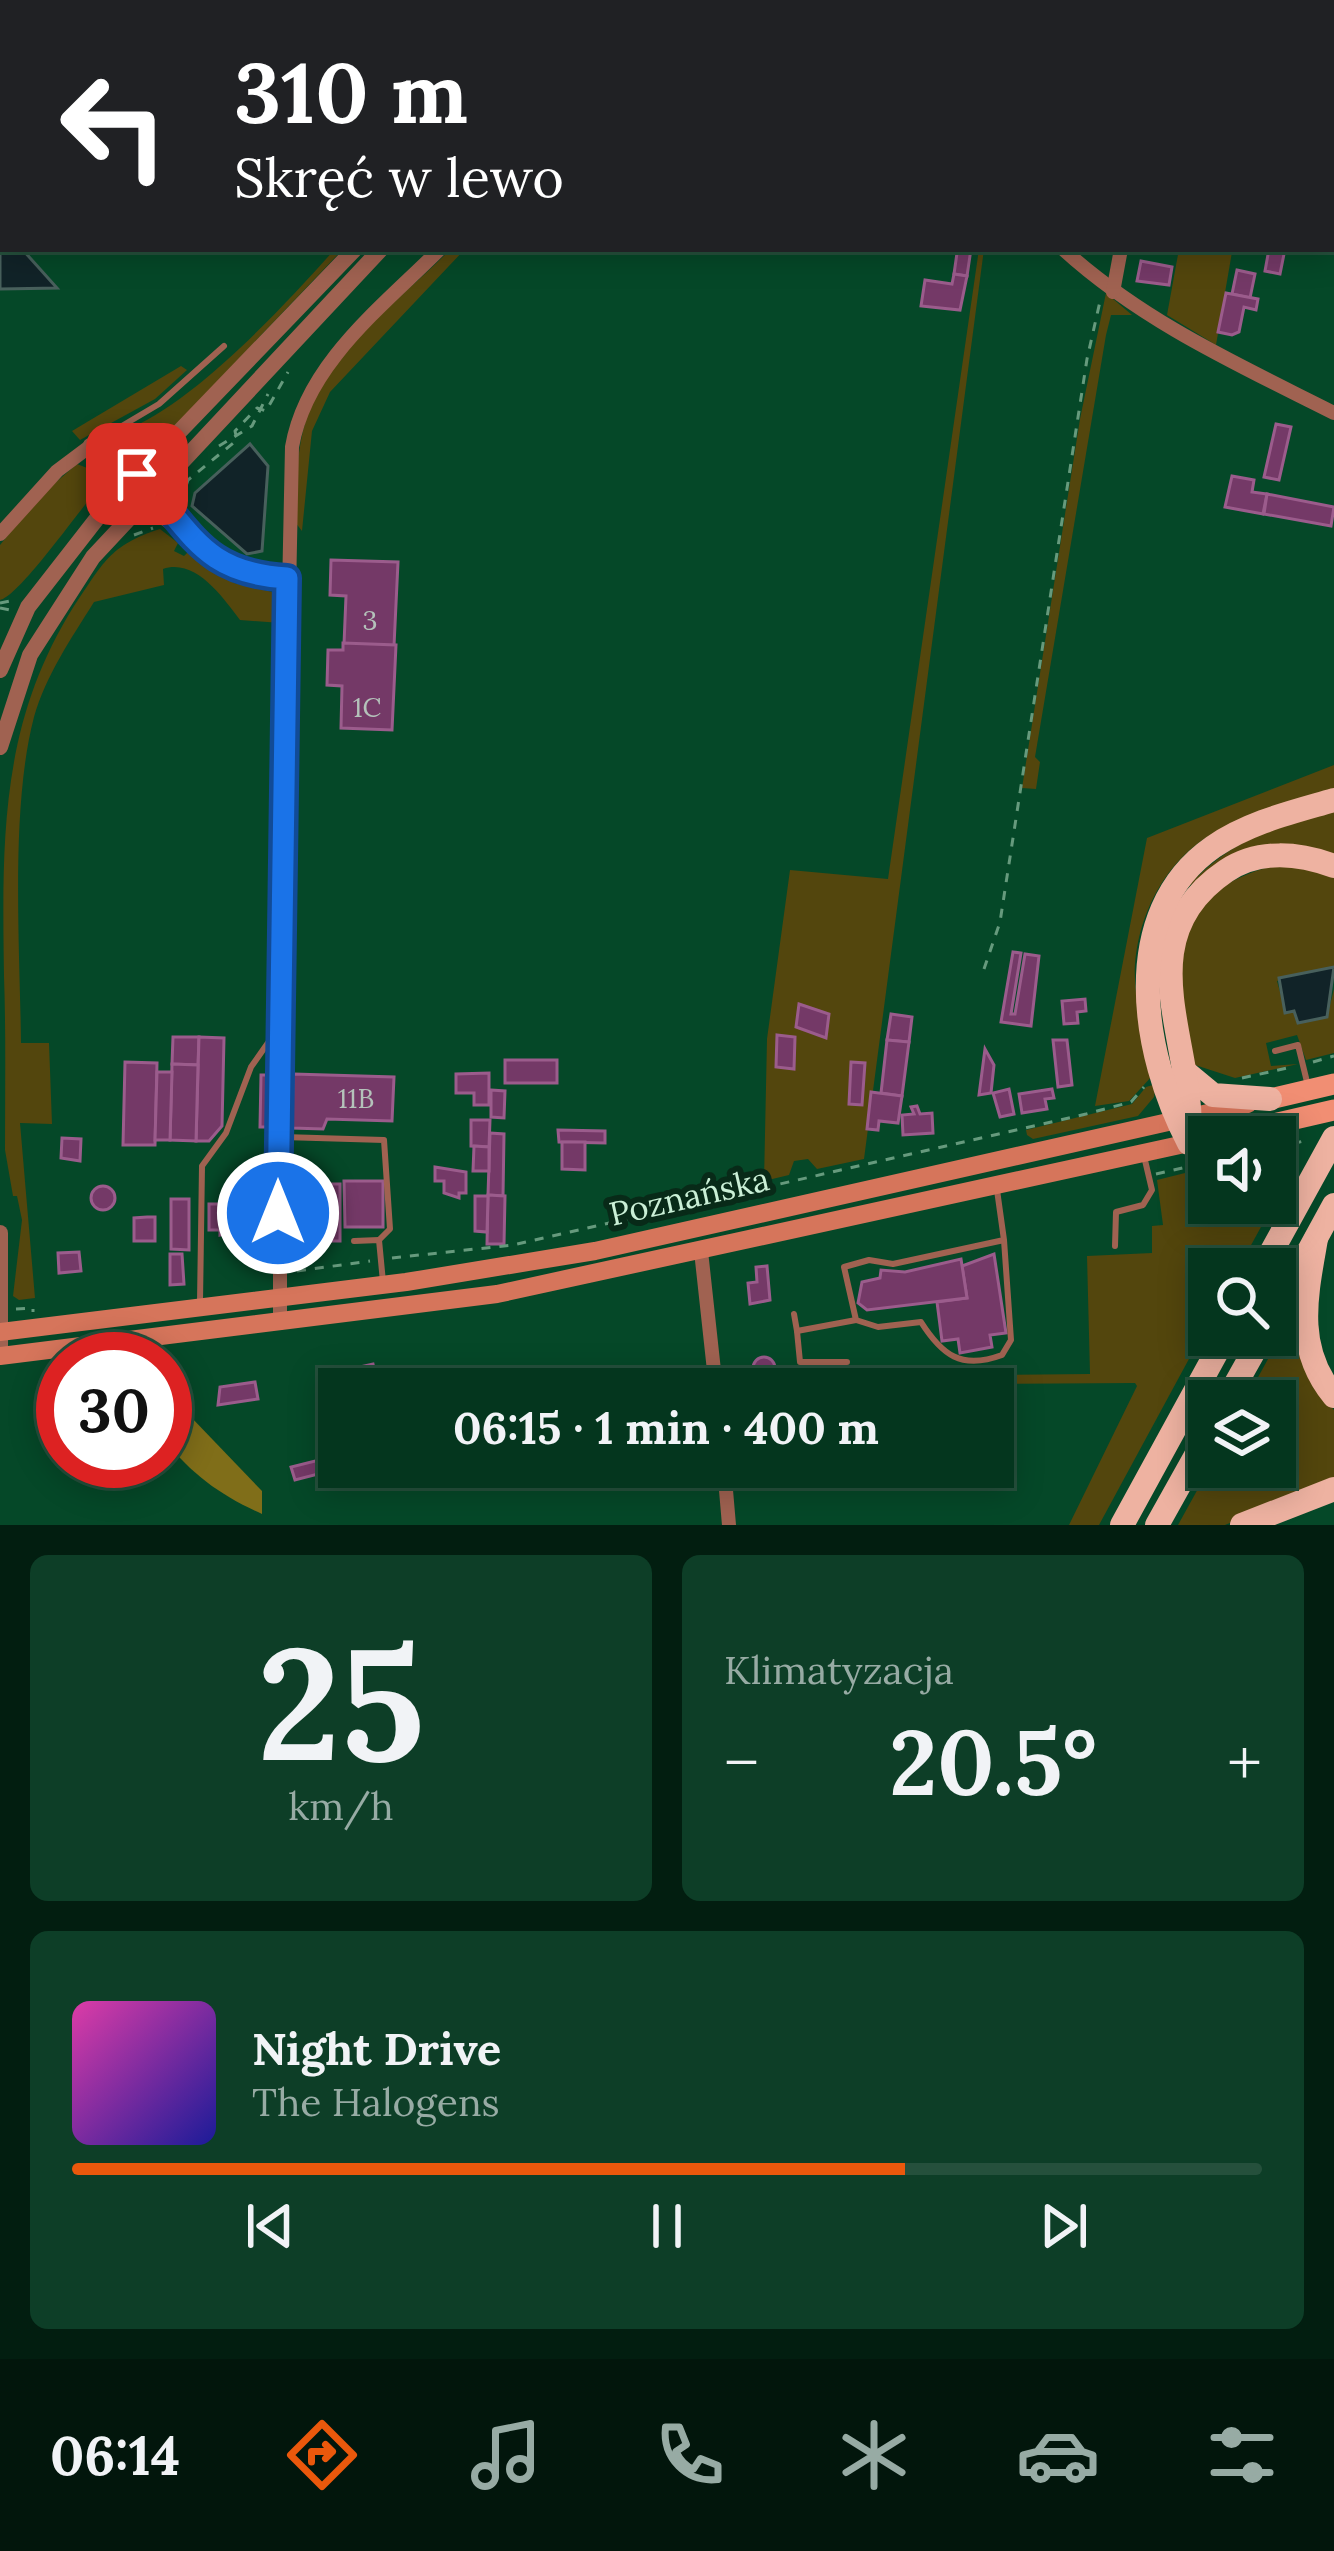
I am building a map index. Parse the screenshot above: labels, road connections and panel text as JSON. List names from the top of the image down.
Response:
{
  "streets": {
    "main road": ["Poznańska"]
  },
  "house_numbers": ["3", "1C", "11B"],
  "page": {
    "turn": ["310 m", "Skręć w lewo"],
    "limit": "30",
    "trip": "06:15 · 1 min · 400 m",
    "tile": [
      ["25", "km/h"],
      "Klimatyzacja"
    ],
    "heat": ["−", "20.5°", "+"],
    "song": ["Night Drive", "The Halogens"],
    "tabs": "06:14"
  }
}
